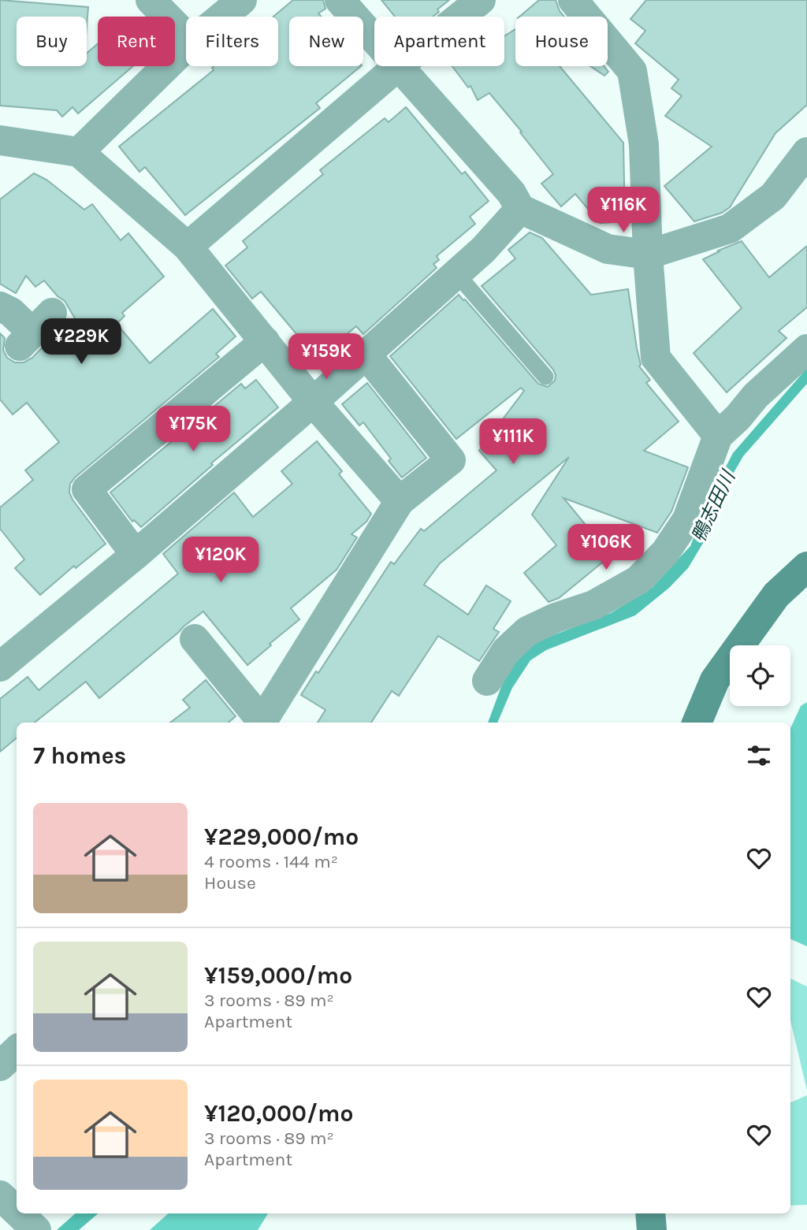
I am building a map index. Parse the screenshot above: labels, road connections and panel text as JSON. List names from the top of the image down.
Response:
{
  "water": ["鴨志田川"],
  "page": {
    "chip": [
      "Buy",
      "Rent",
      "Filters",
      "New",
      "Apartment",
      "House"
    ],
    "price": [
      "¥116K",
      "¥229K",
      "¥159K",
      "¥175K",
      "¥111K",
      "¥106K",
      "¥120K"
    ],
    "heading": "7 homes",
    "list": [
      {
        "name": "¥229,000/mo",
        "note": "4 rooms · 144 m² · House"
      },
      {
        "name": "¥159,000/mo",
        "note": "3 rooms · 89 m² · Apartment"
      },
      {
        "name": "¥120,000/mo",
        "note": "3 rooms · 89 m² · Apartment"
      }
    ]
  }
}
